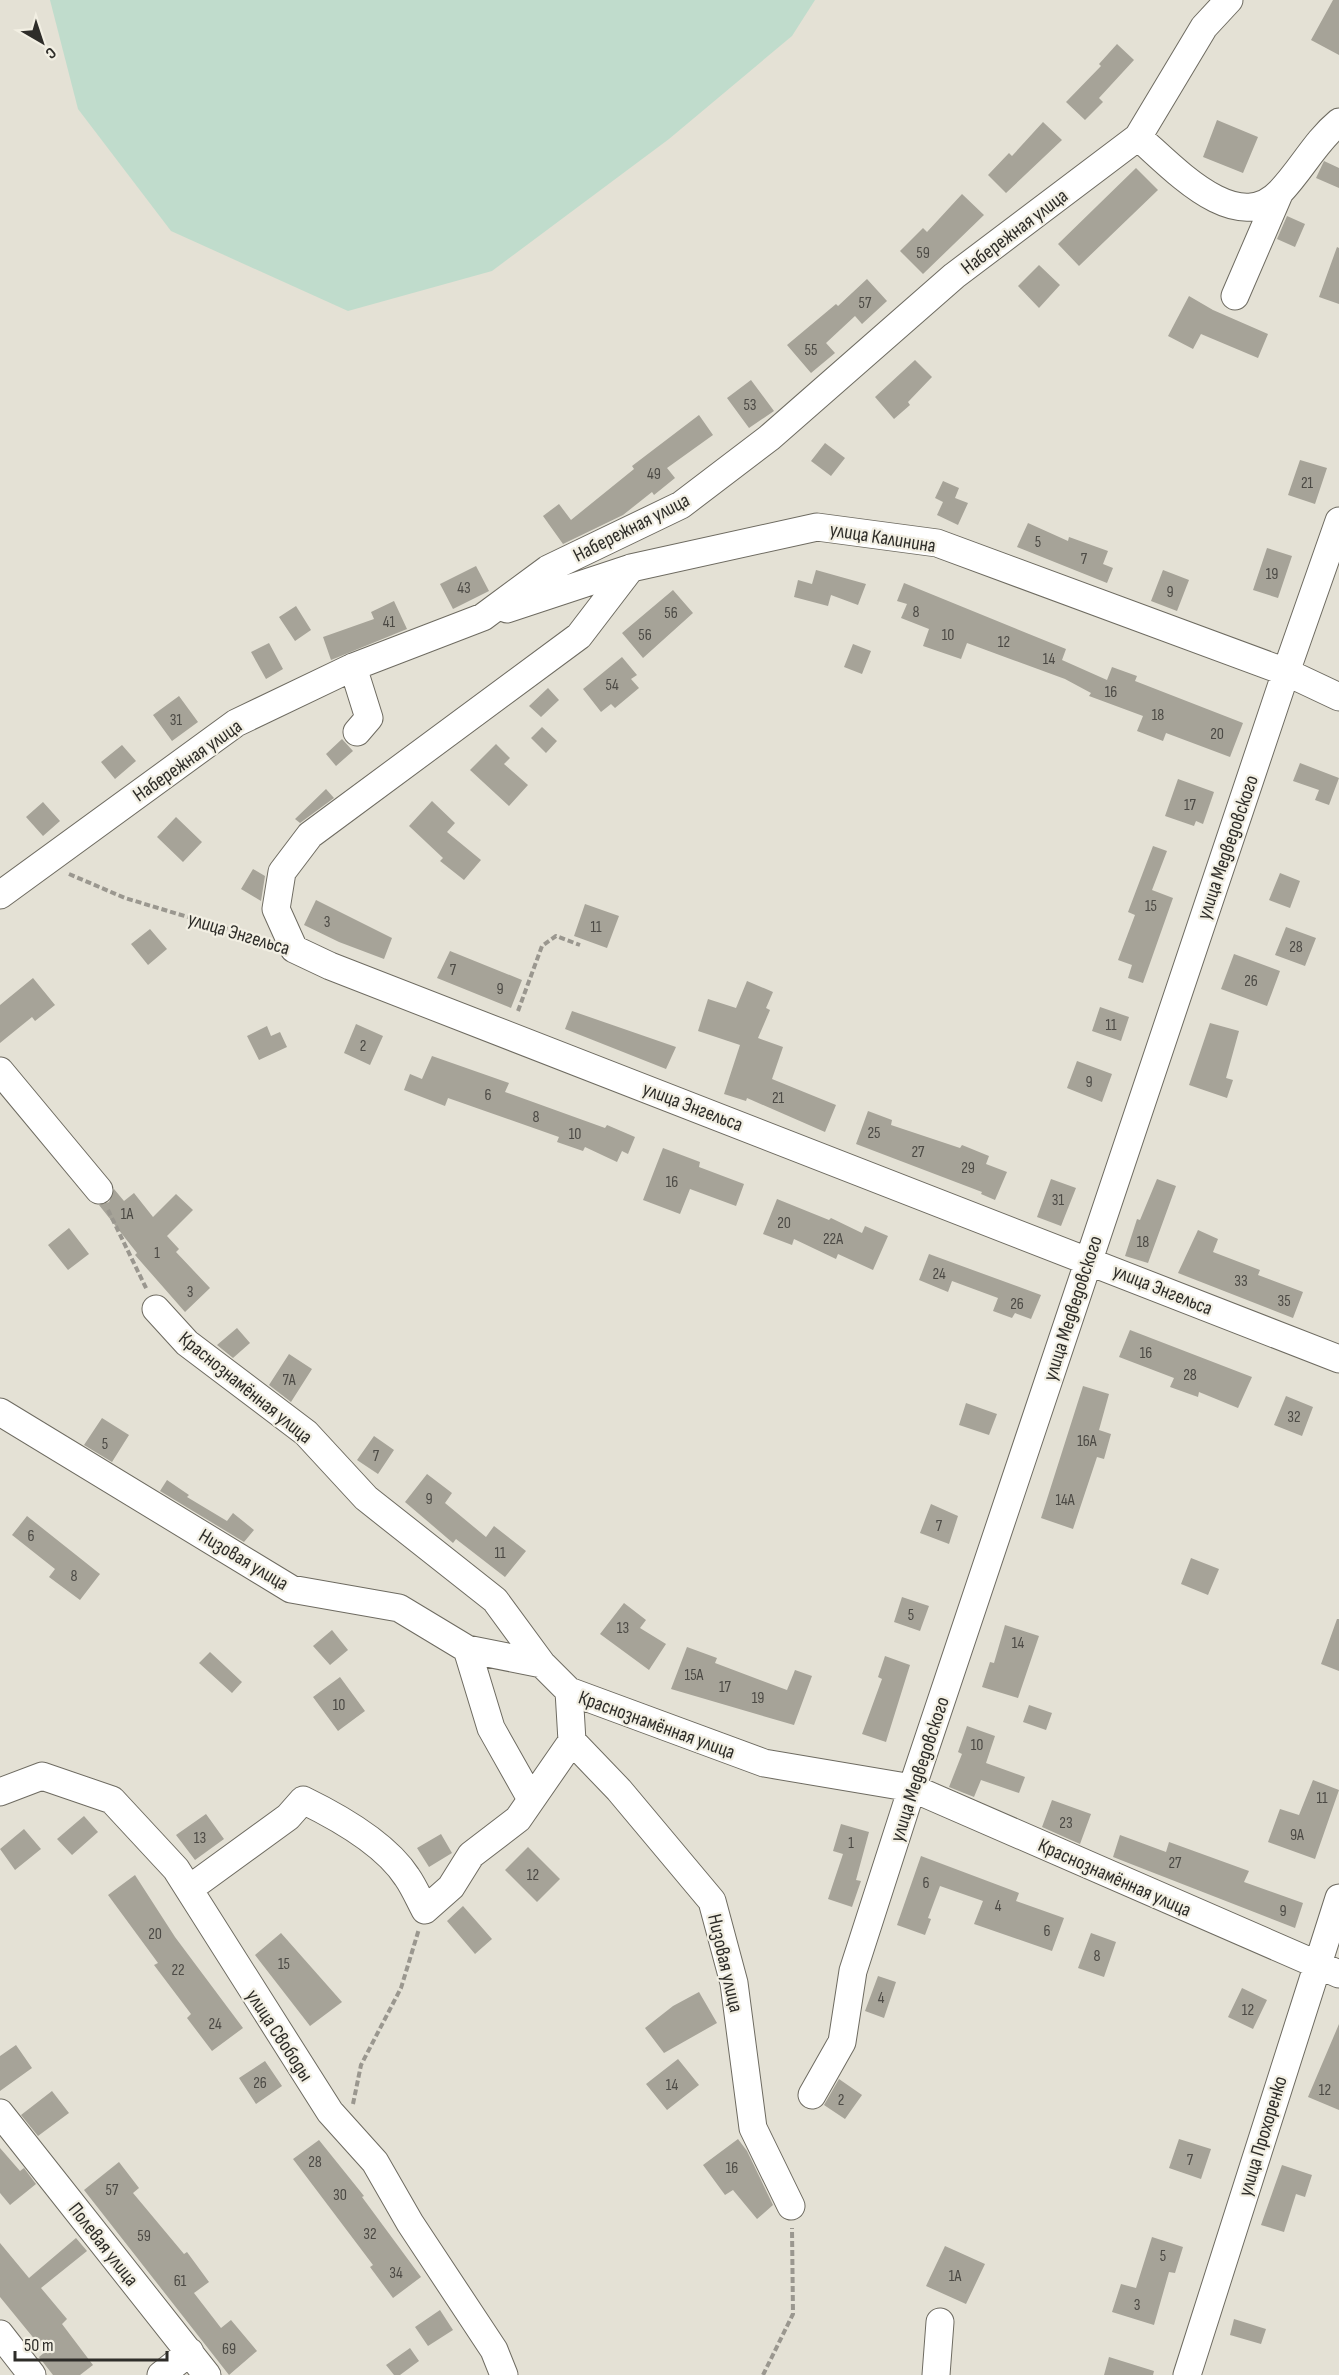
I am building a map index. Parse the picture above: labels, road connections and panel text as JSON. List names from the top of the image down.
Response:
{
  "streets": {
    "street": [
      "Набережная улица",
      "улица Калинина",
      "улица Медведовского",
      "улица Энгельса",
      "Краснознамённая улица",
      "Низовая улица",
      "улица Свободы",
      "улица Прохоренко",
      "Полевая улица"
    ]
  },
  "crossings": [
    ["Набережная улица", "улица Калинина"],
    ["Набережная улица", "улица Энгельса"],
    ["улица Калинина", "улица Медведовского"],
    ["улица Медведовского", "улица Энгельса"],
    ["улица Медведовского", "Краснознамённая улица"],
    ["Краснознамённая улица", "Низовая улица"],
    ["Краснознамённая улица", "улица Прохоренко"]
  ],
  "house_numbers": [
    "59",
    "57",
    "55",
    "53",
    "49",
    "21",
    "5",
    "7",
    "19",
    "43",
    "9",
    "8",
    "56",
    "41",
    "56",
    "10",
    "12",
    "14",
    "54",
    "16",
    "18",
    "31",
    "20",
    "17",
    "15",
    "3",
    "11",
    "28",
    "7",
    "26",
    "9",
    "11",
    "2",
    "9",
    "6",
    "21",
    "8",
    "25",
    "10",
    "27",
    "29",
    "16",
    "31",
    "1А",
    "20",
    "22А",
    "18",
    "1",
    "24",
    "33",
    "3",
    "35",
    "26",
    "16",
    "28",
    "7А",
    "32",
    "16А",
    "5",
    "7",
    "9",
    "14А",
    "7",
    "6",
    "11",
    "8",
    "5",
    "13",
    "14",
    "15А",
    "17",
    "19",
    "10",
    "10",
    "11",
    "23",
    "9А",
    "13",
    "1",
    "27",
    "12",
    "6",
    "4",
    "9",
    "6",
    "20",
    "8",
    "15",
    "22",
    "4",
    "12",
    "24",
    "26",
    "14",
    "12",
    "2",
    "7",
    "28",
    "16",
    "57",
    "30",
    "32",
    "59",
    "5",
    "34",
    "1А",
    "61",
    "3",
    "69"
  ],
  "scale_bar": "50 m",
  "north": "bottom right"
}
